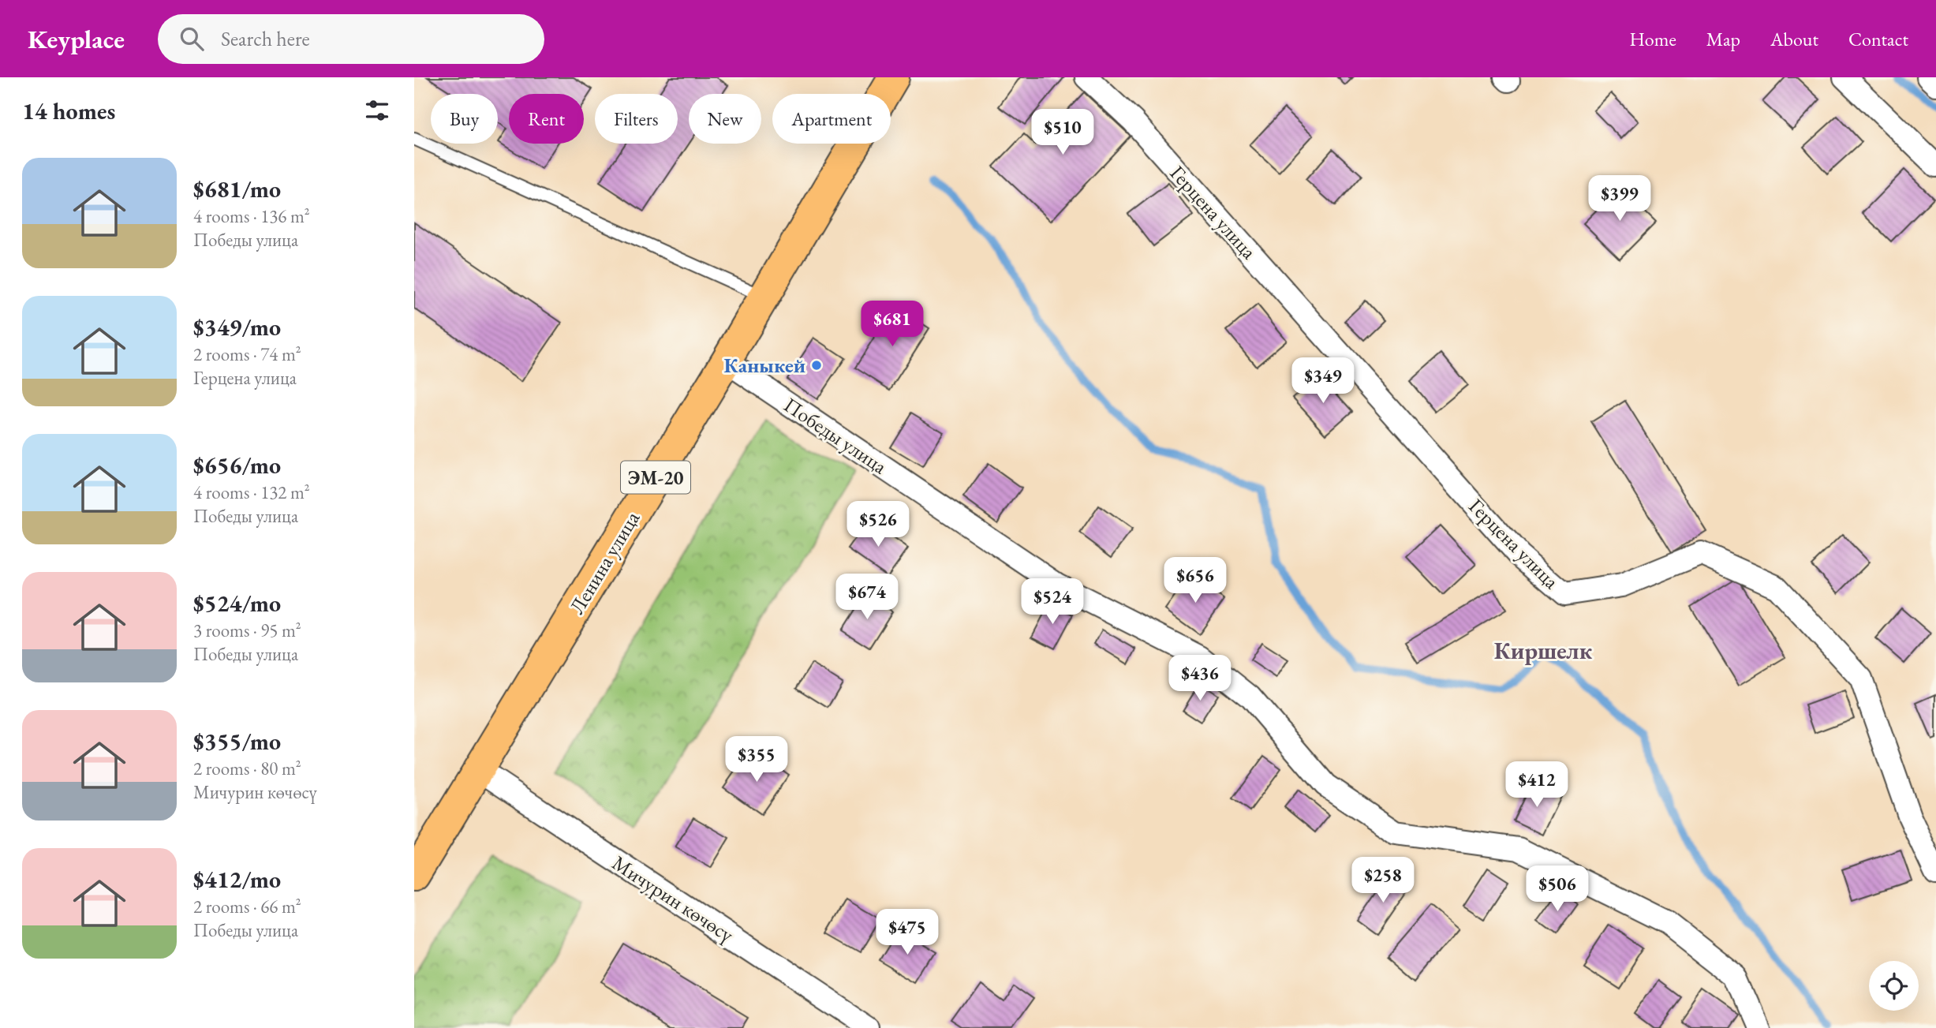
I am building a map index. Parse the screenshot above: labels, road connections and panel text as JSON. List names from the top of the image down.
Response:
{
  "streets": {
    "main road": ["ЭМ-20", "Ленина улица"],
    "street": ["Герцена улица", "Победы улица", "Мичурин көчөсү"]
  },
  "crossings": [
    ["Победы улица", "Ленина улица"],
    ["Ленина улица", "Мичурин көчөсү"]
  ],
  "districts": ["Киршелк"],
  "places": ["Каныкей"],
  "page": {
    "header": "Keyplace",
    "search": "Search here",
    "nav": [
      "Home",
      "Map",
      "About",
      "Contact"
    ],
    "heading": "14 homes",
    "chip": [
      "Buy",
      "Rent",
      "Filters",
      "New",
      "Apartment"
    ],
    "price": [
      "$510",
      "$399",
      "$681",
      "$349",
      "$526",
      "$656",
      "$674",
      "$524",
      "$436",
      "$355",
      "$412",
      "$258",
      "$506",
      "$475"
    ],
    "list": [
      {
        "name": "$681/mo",
        "note": "4 rooms · 136 m² · Победы улица"
      },
      {
        "name": "$349/mo",
        "note": "2 rooms · 74 m² · Герцена улица"
      },
      {
        "name": "$656/mo",
        "note": "4 rooms · 132 m² · Победы улица"
      },
      {
        "name": "$524/mo",
        "note": "3 rooms · 95 m² · Победы улица"
      },
      {
        "name": "$355/mo",
        "note": "2 rooms · 80 m² · Мичурин көчөсү"
      },
      {
        "name": "$412/mo",
        "note": "2 rooms · 66 m² · Победы улица"
      }
    ]
  }
}
